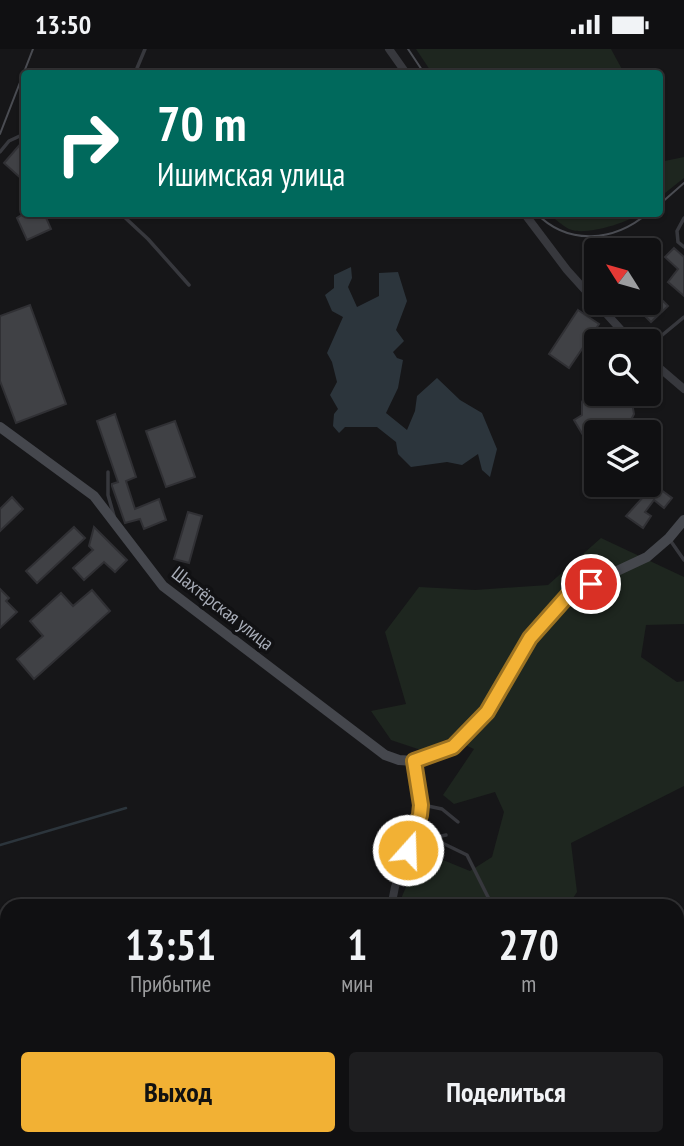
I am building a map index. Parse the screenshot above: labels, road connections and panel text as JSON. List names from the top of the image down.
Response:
{
  "streets": {
    "main road": ["Шахтёрская улица"]
  },
  "north": "top left",
  "page": {
    "status": "13:50",
    "turn": ["70 m", "Ишимская улица"],
    "eta": [
      "13:51",
      "Прибытие",
      "1",
      "мин",
      "270",
      "m"
    ],
    "buttons": ["Выход", "Поделиться"]
  }
}
